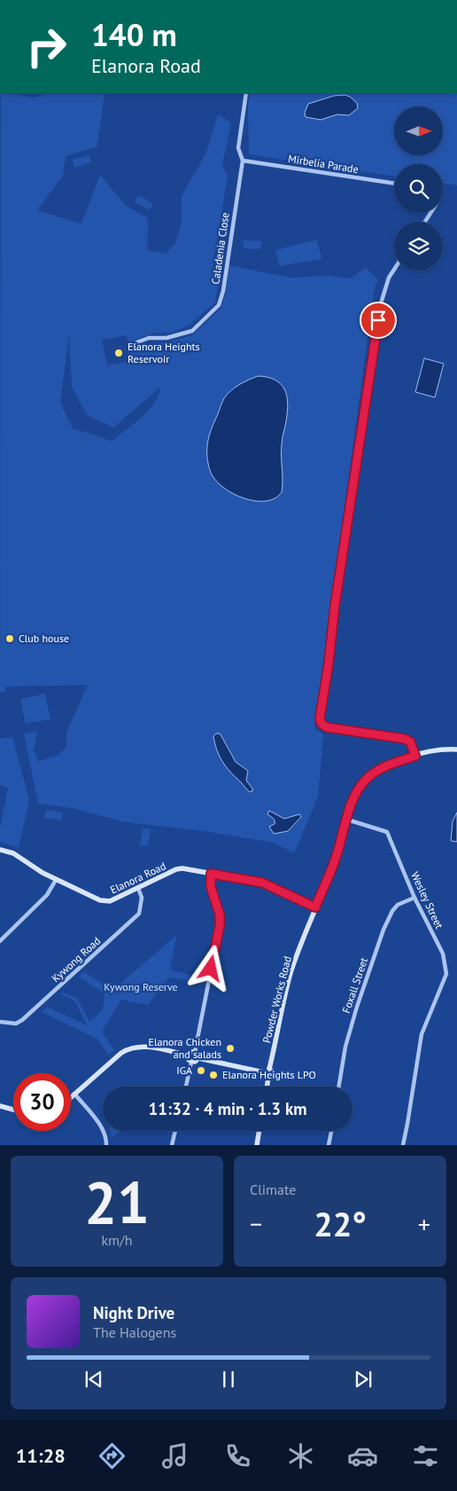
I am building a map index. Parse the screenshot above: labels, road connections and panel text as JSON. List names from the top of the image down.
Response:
{
  "streets": {
    "street": [
      "Mirbelia Parade",
      "Caladenia Close",
      "Elanora Road",
      "Wesley Street",
      "Kywong Road",
      "Foxall Street",
      "Powder Works Road"
    ]
  },
  "crossings": [
    ["Mirbelia Parade", "Caladenia Close"],
    ["Elanora Road", "Kywong Road"],
    ["Elanora Road", "Powder Works Road"],
    ["Wesley Street", "Foxall Street"],
    ["Wesley Street", "Powder Works Road"]
  ],
  "parks": ["Kywong Reserve"],
  "places": [
    "Elanora Heights Reservoir",
    "Club house",
    "Elanora Chicken and salads",
    "IGA",
    "Elanora Heights LPO"
  ],
  "north": "right",
  "page": {
    "turn": ["140 m", "Elanora Road"],
    "limit": "30",
    "trip": "11:32 · 4 min · 1.3 km",
    "tile": [
      ["21", "km/h"],
      "Climate"
    ],
    "heat": ["−", "22°", "+"],
    "song": ["Night Drive", "The Halogens"],
    "tabs": "11:28"
  }
}
